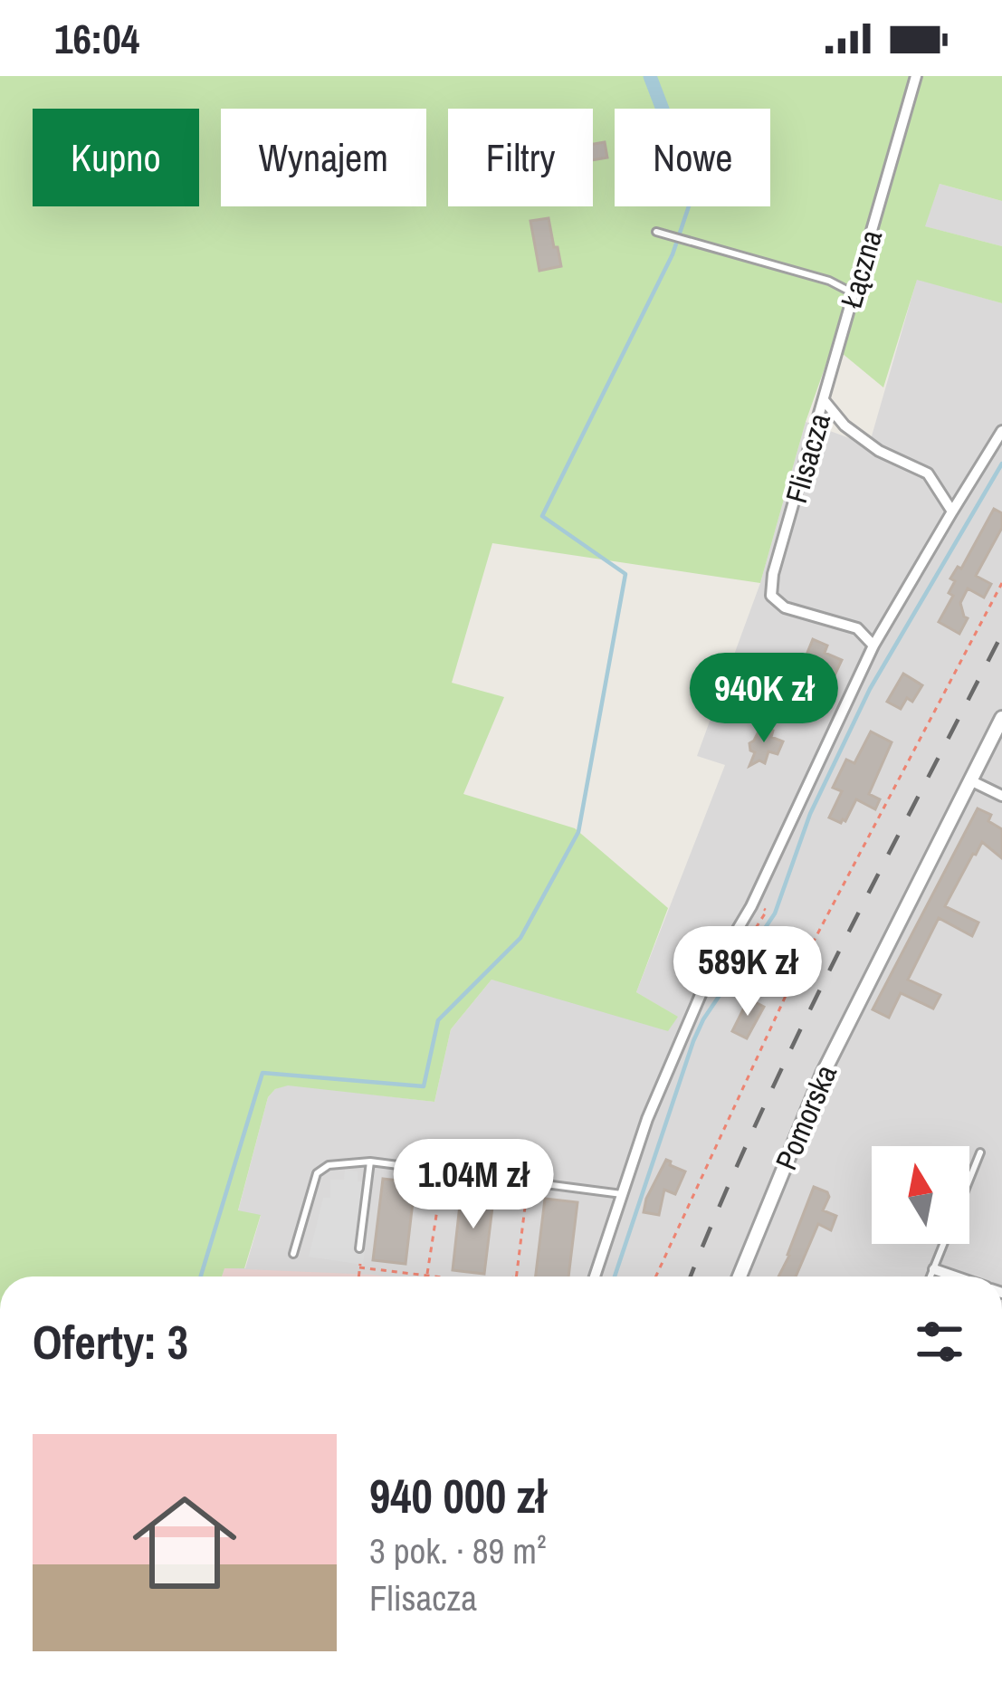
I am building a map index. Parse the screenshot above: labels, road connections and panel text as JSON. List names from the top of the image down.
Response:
{
  "streets": {
    "street": ["Łączna", "Flisacza", "Pomorska"]
  },
  "crossings": [
    ["Łączna", "Flisacza"]
  ],
  "north": "top",
  "page": {
    "status": "16:04",
    "chip": [
      "Kupno",
      "Wynajem",
      "Filtry",
      "Nowe"
    ],
    "price": ["940K zł", "589K zł", "1.04M zł"],
    "heading": "Oferty: 3",
    "list": [
      {
        "name": "940 000 zł",
        "note": "3 pok. · 89 m² · Flisacza"
      }
    ]
  }
}
